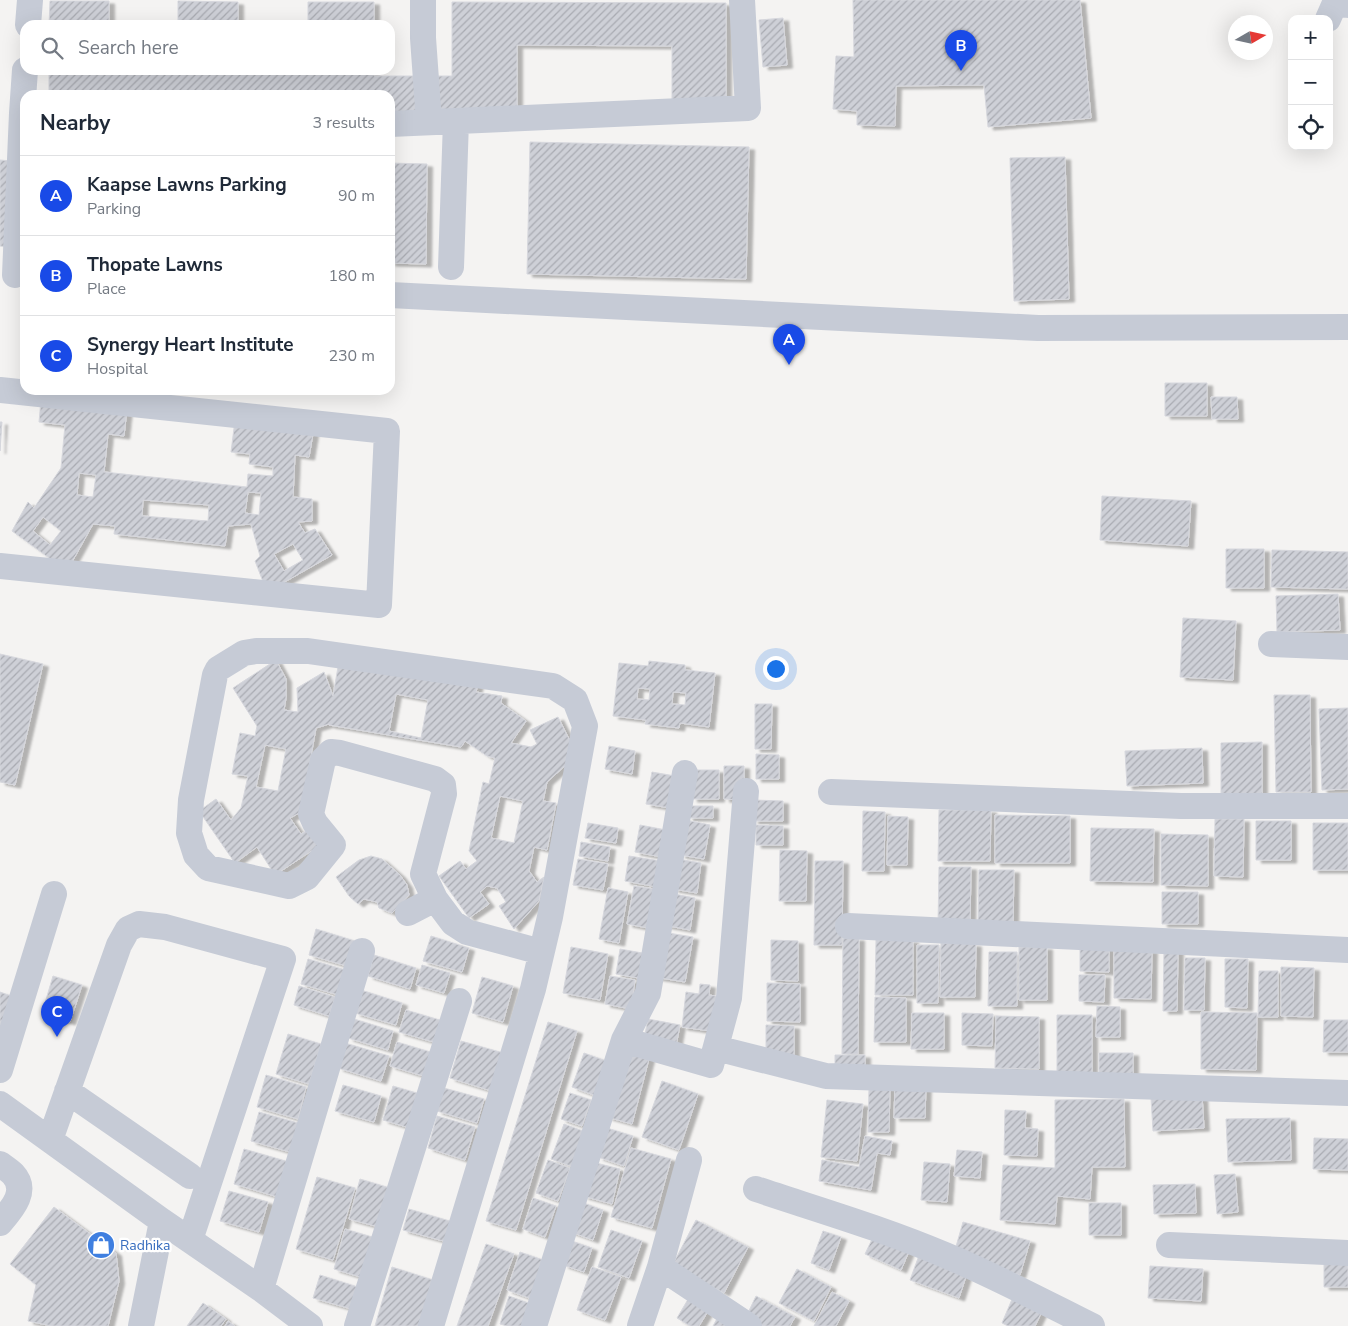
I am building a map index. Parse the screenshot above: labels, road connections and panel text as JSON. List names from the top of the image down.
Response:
{
  "places": {
    "shop": ["Radhika"]
  },
  "north": "right",
  "page": {
    "map_buttons": ["+", "−"],
    "search": "Search here",
    "pins": ["B", "A", "C"],
    "heading": ["Nearby", "3 results"],
    "list": [
      {
        "mark": "A",
        "name": "Kaapse Lawns Parking",
        "note": "Parking",
        "value": "90 m"
      },
      {
        "mark": "B",
        "name": "Thopate Lawns",
        "note": "Place",
        "value": "180 m"
      },
      {
        "mark": "C",
        "name": "Synergy Heart Institute",
        "note": "Hospital",
        "value": "230 m"
      }
    ]
  }
}
